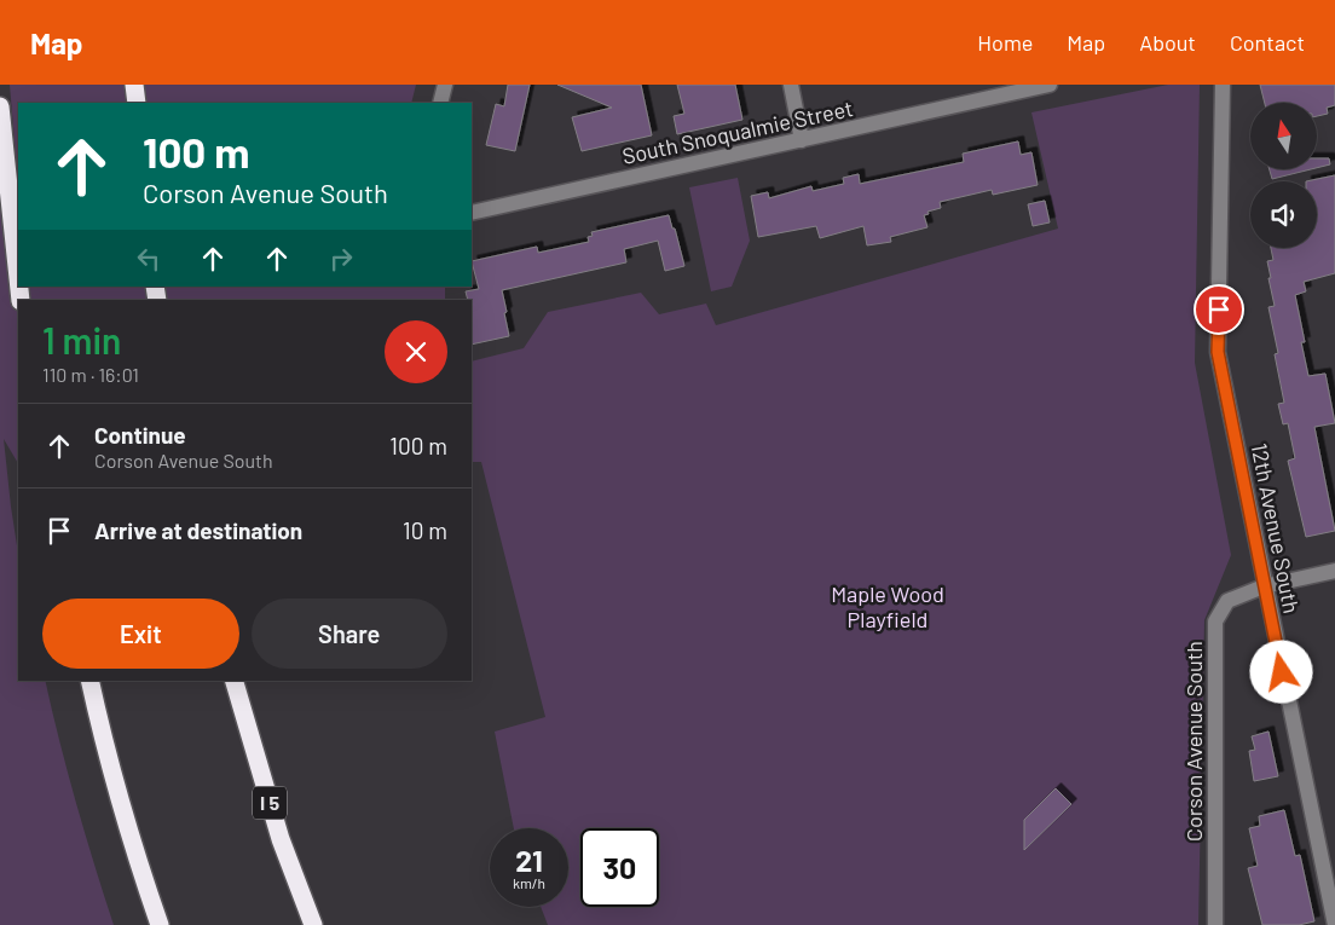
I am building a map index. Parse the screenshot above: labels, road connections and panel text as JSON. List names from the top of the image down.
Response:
{
  "streets": {
    "highway": ["I 5"],
    "street": ["South Snoqualmie Street", "12th Avenue South", "Corson Avenue South"]
  },
  "crossings": [
    ["12th Avenue South", "Corson Avenue South"]
  ],
  "parks": ["Maple Wood Playfield"],
  "north": "top",
  "page": {
    "header": "Map",
    "nav": [
      "Home",
      "Map",
      "About",
      "Contact"
    ],
    "turn": ["100 m", "Corson Avenue South"],
    "heading": ["1 min", "110 m · 16:01"],
    "list": [
      {
        "name": "Continue",
        "note": "Corson Avenue South",
        "value": "100 m"
      },
      {
        "name": "Arrive at destination",
        "value": "10 m"
      }
    ],
    "buttons": ["Exit", "Share"],
    "speed": "21 km/h",
    "limit": "30"
  }
}
